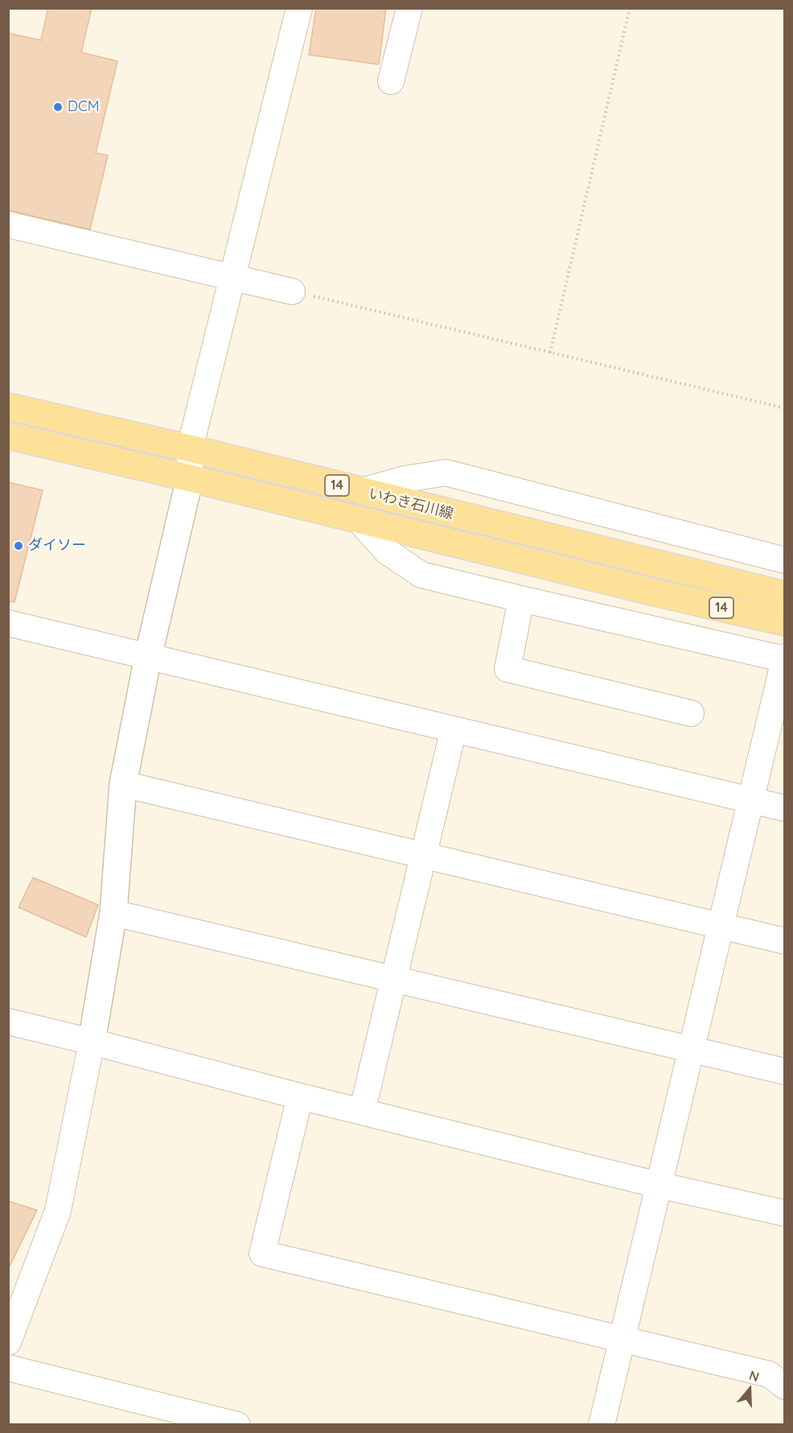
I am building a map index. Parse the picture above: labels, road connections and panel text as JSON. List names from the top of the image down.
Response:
{
  "streets": {
    "main road": ["14", "いわき石川線"]
  },
  "places": ["DCM", "ダイソー"],
  "north": "top"
}
